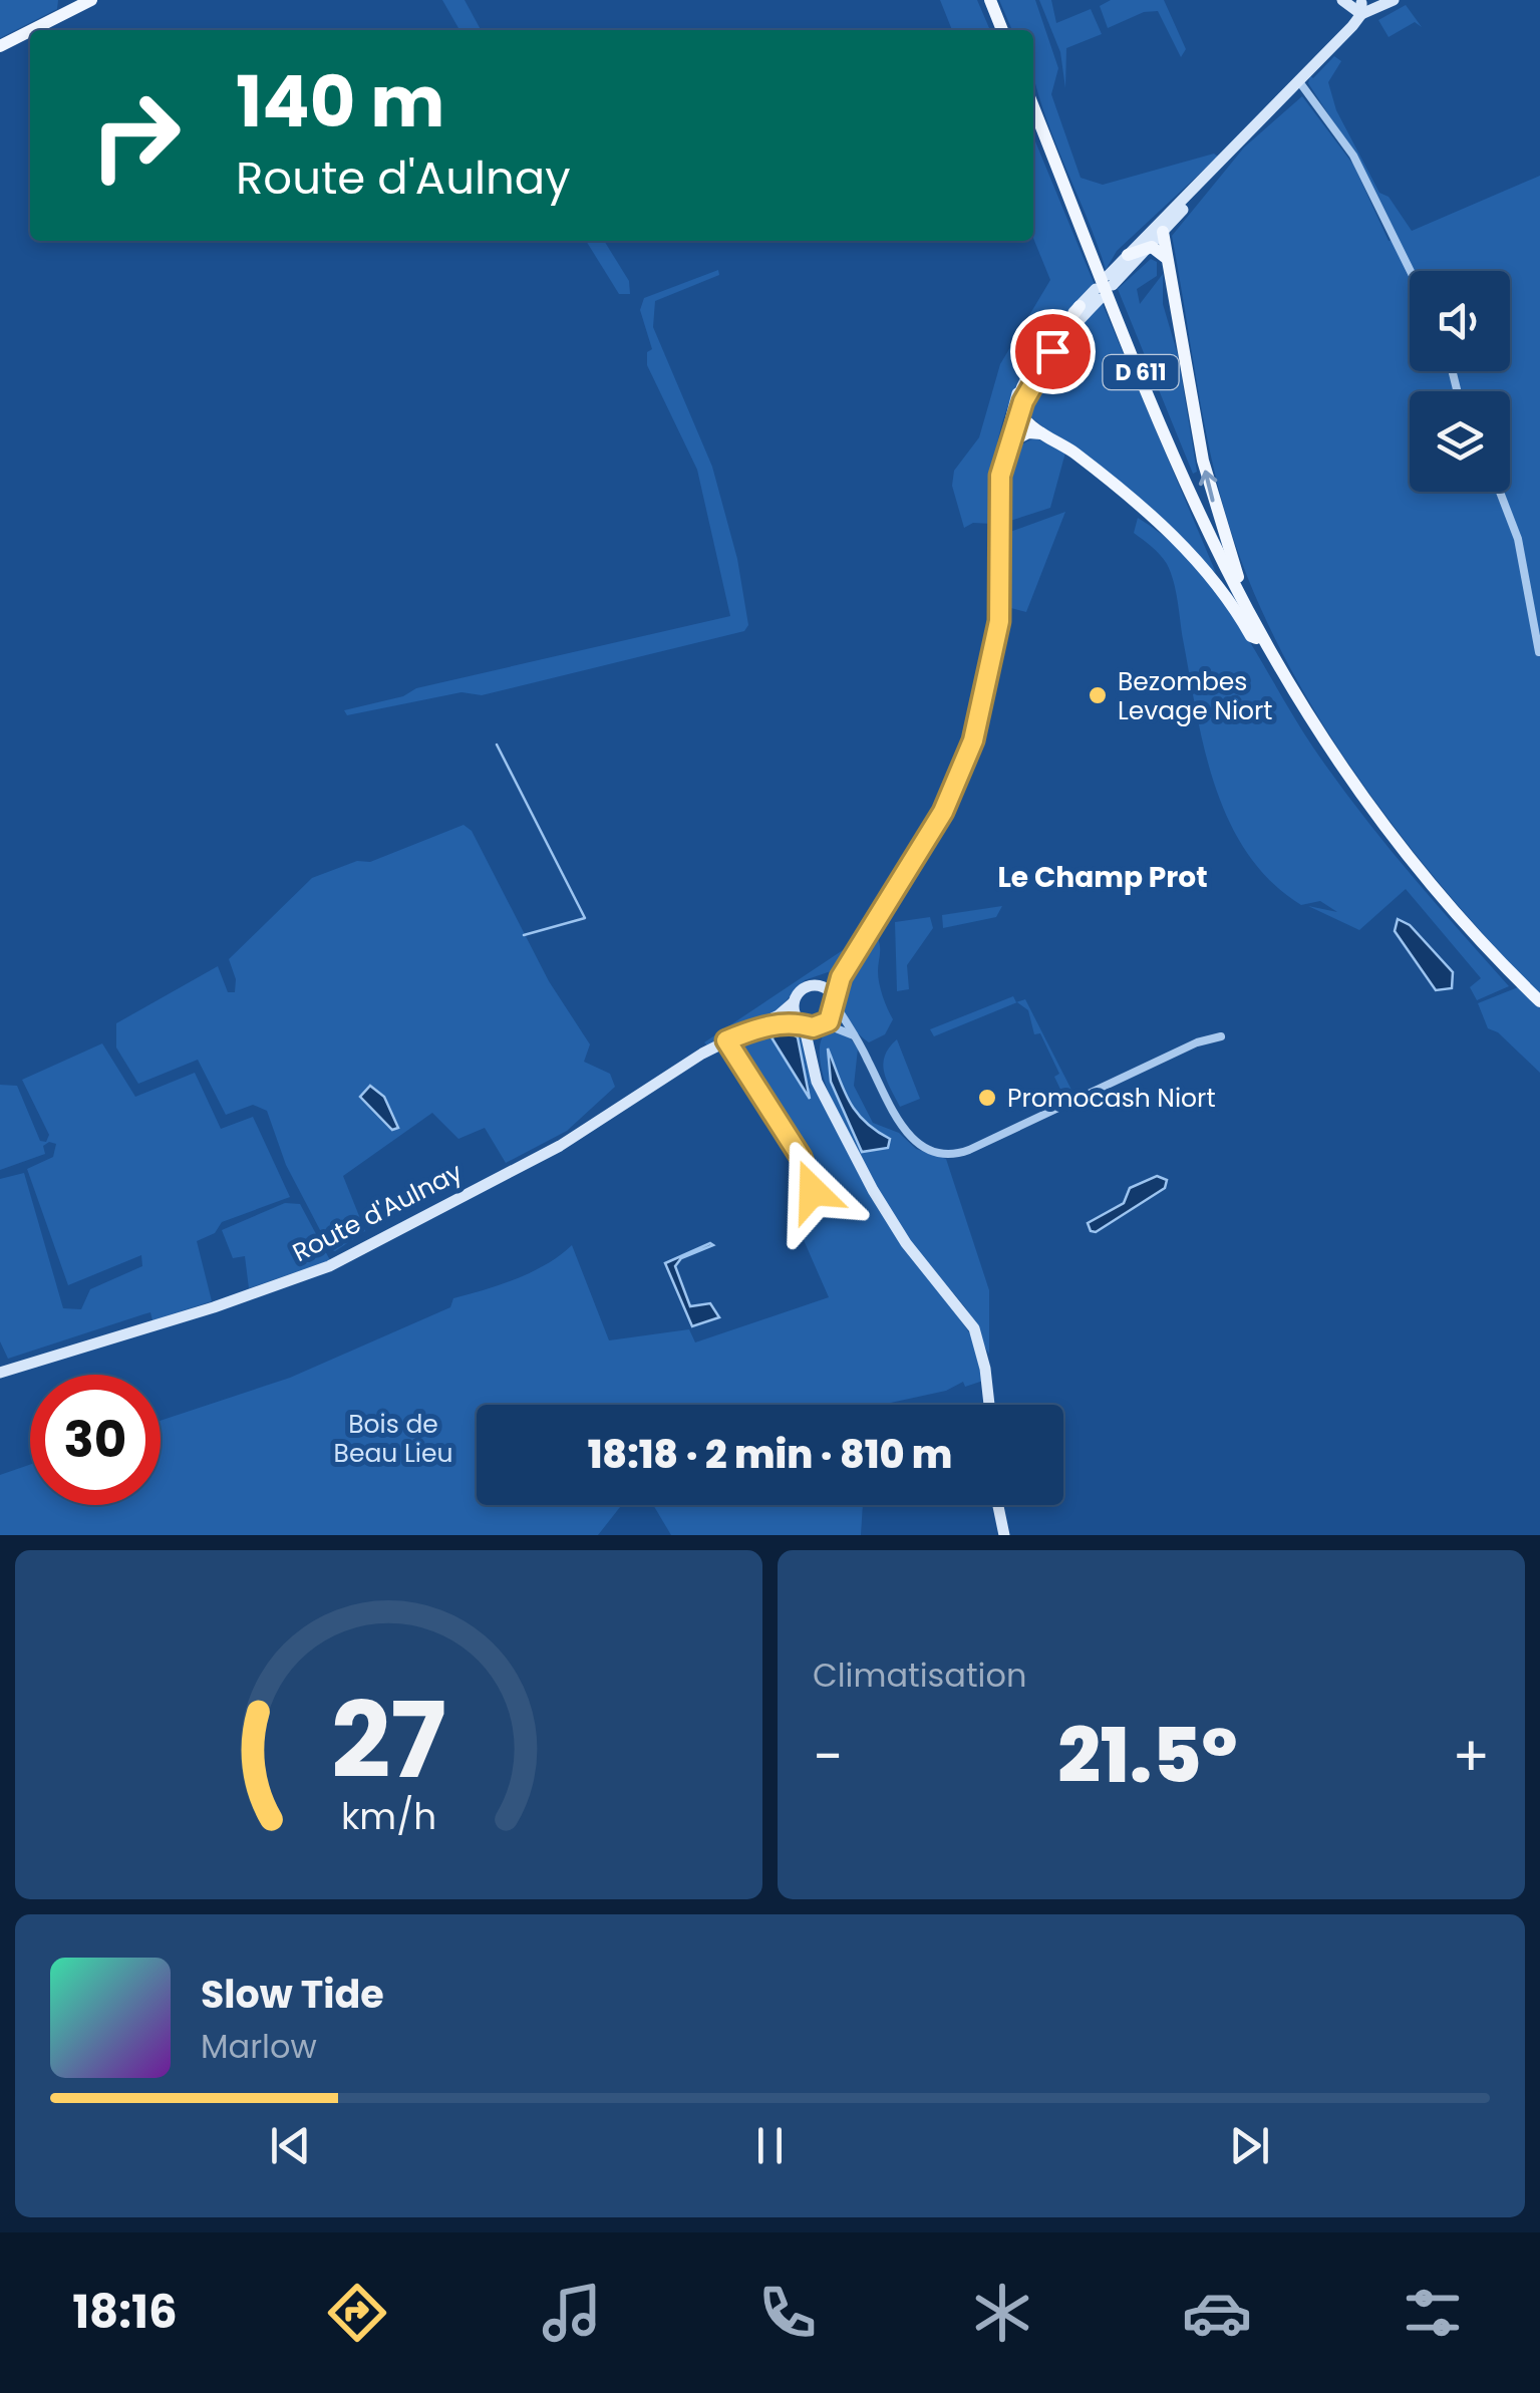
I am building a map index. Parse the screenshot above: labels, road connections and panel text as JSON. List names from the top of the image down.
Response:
{
  "streets": {
    "main road": ["D 611"],
    "street": ["Route d'Aulnay"]
  },
  "districts": ["Le Champ Prot"],
  "parks": ["Bois de Beau Lieu"],
  "places": ["Bezombes Levage Niort", "Promocash Niort"],
  "page": {
    "turn": ["140 m", "Route d'Aulnay"],
    "limit": "30",
    "trip": "18:18 · 2 min · 810 m",
    "tile": "Climatisation",
    "heat": ["−", "21.5°", "+"],
    "song": ["Slow Tide", "Marlow"],
    "tabs": "18:16",
    "gauge": ["27", "km/h"]
  }
}
